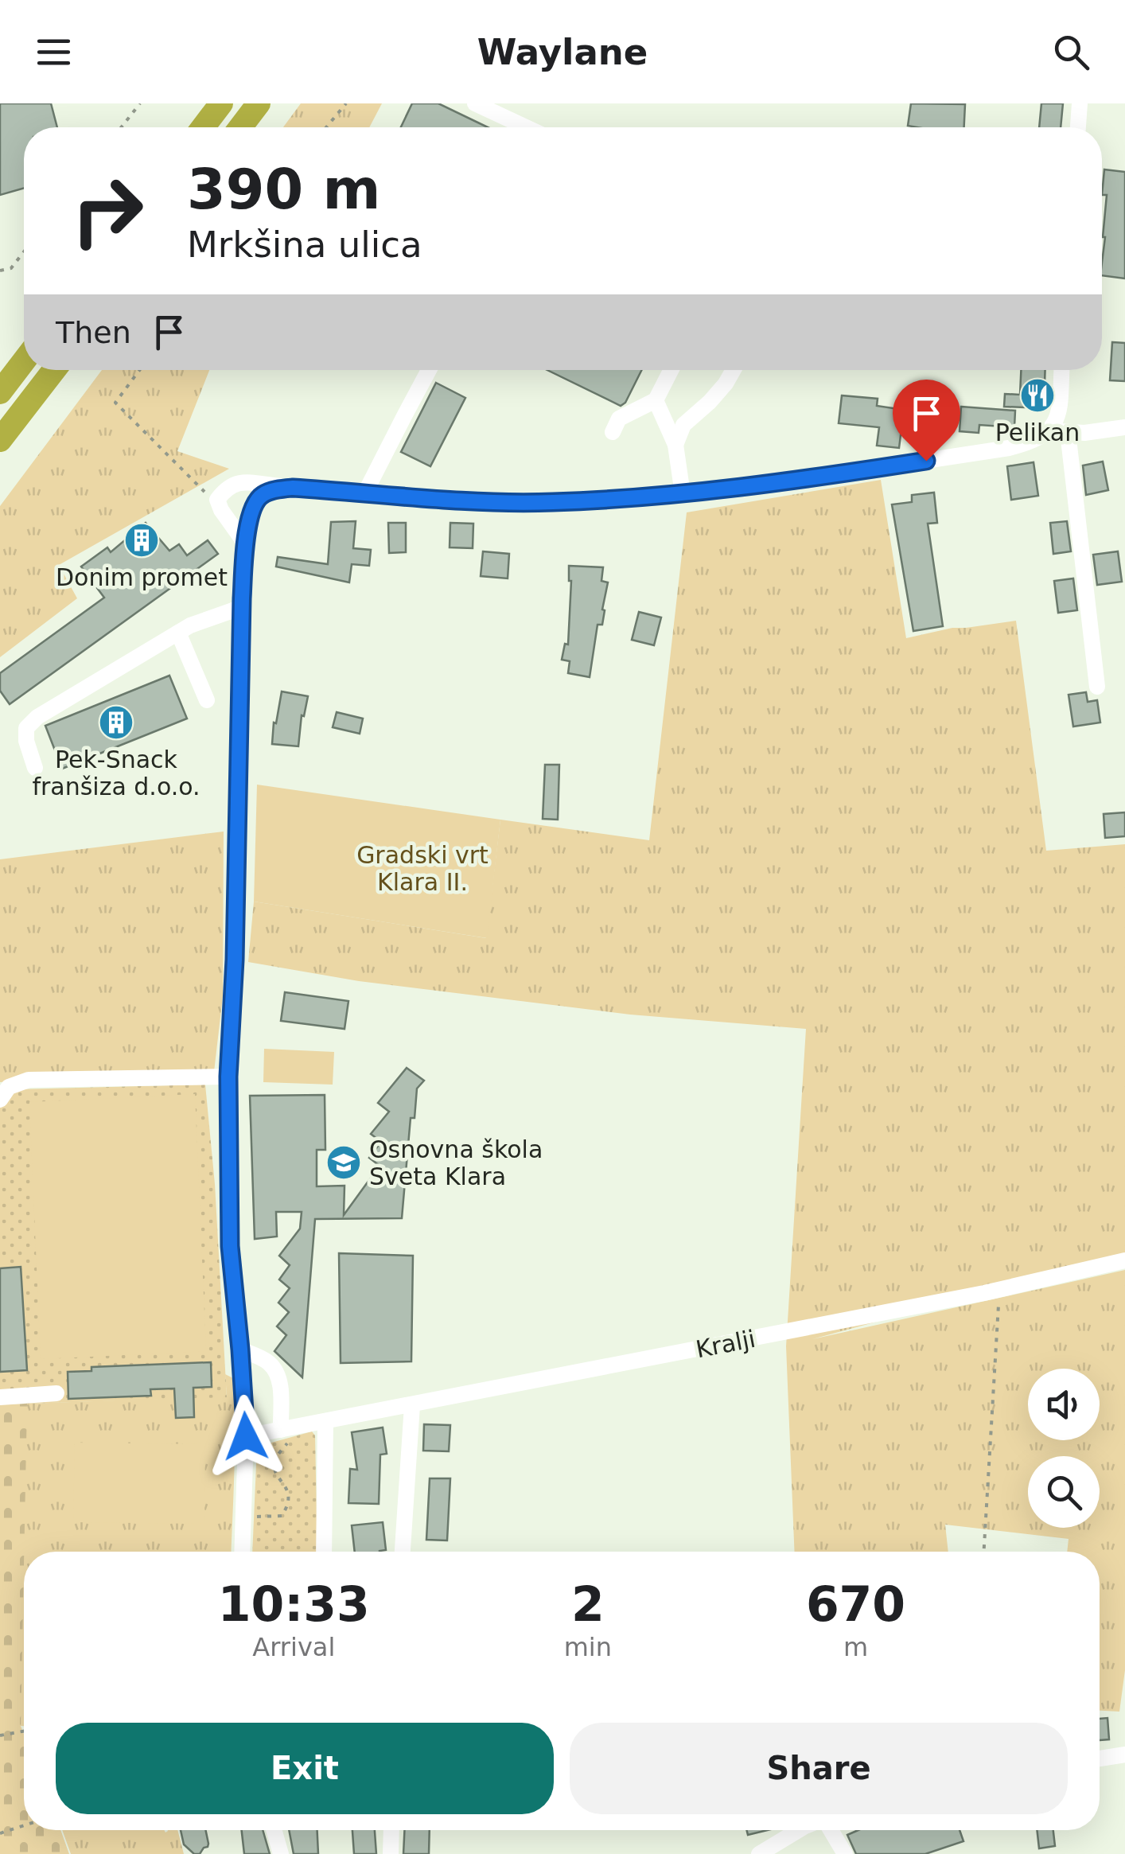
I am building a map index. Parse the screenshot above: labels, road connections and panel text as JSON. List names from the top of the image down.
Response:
{
  "streets": {
    "street": ["Kralji"]
  },
  "parks": ["Gradski vrt Klara II."],
  "places": {
    "restaurant": ["Pelikan"],
    "building": ["Donim promet", "Pek-Snack franšiza d.o.o."],
    "school or university": ["Osnovna škola Sveta Klara"]
  },
  "page": {
    "header": "Waylane",
    "turn": ["390 m", "Mrkšina ulica"],
    "then": "Then",
    "eta": [
      "10:33",
      "Arrival",
      "2",
      "min",
      "670",
      "m"
    ],
    "buttons": ["Exit", "Share"]
  }
}
